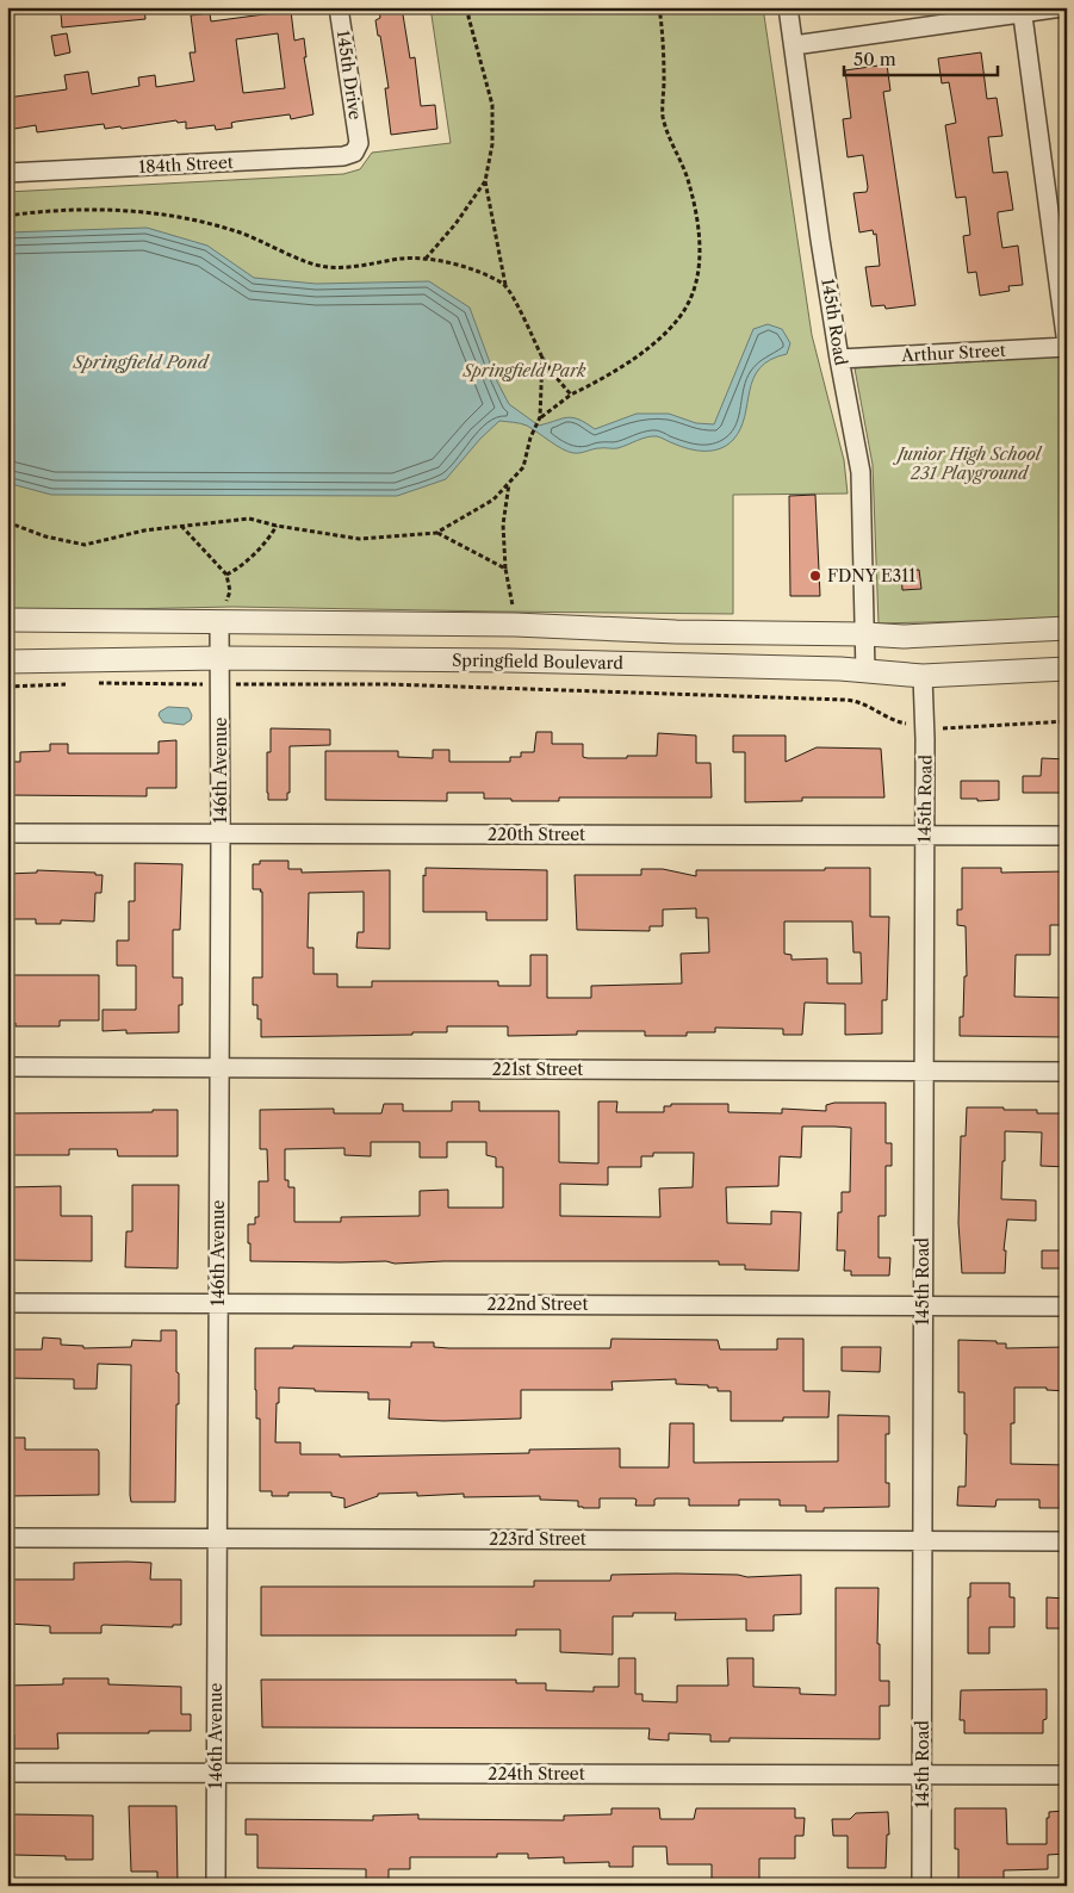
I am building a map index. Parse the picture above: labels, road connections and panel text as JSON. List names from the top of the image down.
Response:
{
  "streets": {
    "street": [
      "145th Drive",
      "184th Street",
      "145th Road",
      "Arthur Street",
      "Springfield Boulevard",
      "146th Avenue",
      "220th Street",
      "221st Street",
      "222nd Street",
      "223rd Street",
      "224th Street"
    ]
  },
  "crossings": [
    ["145th Drive", "184th Street"],
    ["145th Road", "Arthur Street"],
    ["145th Road", "Springfield Boulevard"],
    ["145th Road", "220th Street"],
    ["145th Road", "221st Street"],
    ["145th Road", "222nd Street"],
    ["145th Road", "223rd Street"],
    ["145th Road", "224th Street"],
    ["Springfield Boulevard", "146th Avenue"],
    ["146th Avenue", "220th Street"],
    ["146th Avenue", "221st Street"],
    ["146th Avenue", "222nd Street"],
    ["146th Avenue", "223rd Street"],
    ["146th Avenue", "224th Street"]
  ],
  "water": ["Springfield Pond"],
  "parks": ["Springfield Park", "Junior High School 231 Playground"],
  "places": ["FDNY E311"],
  "scale_bar": "50 m"
}
